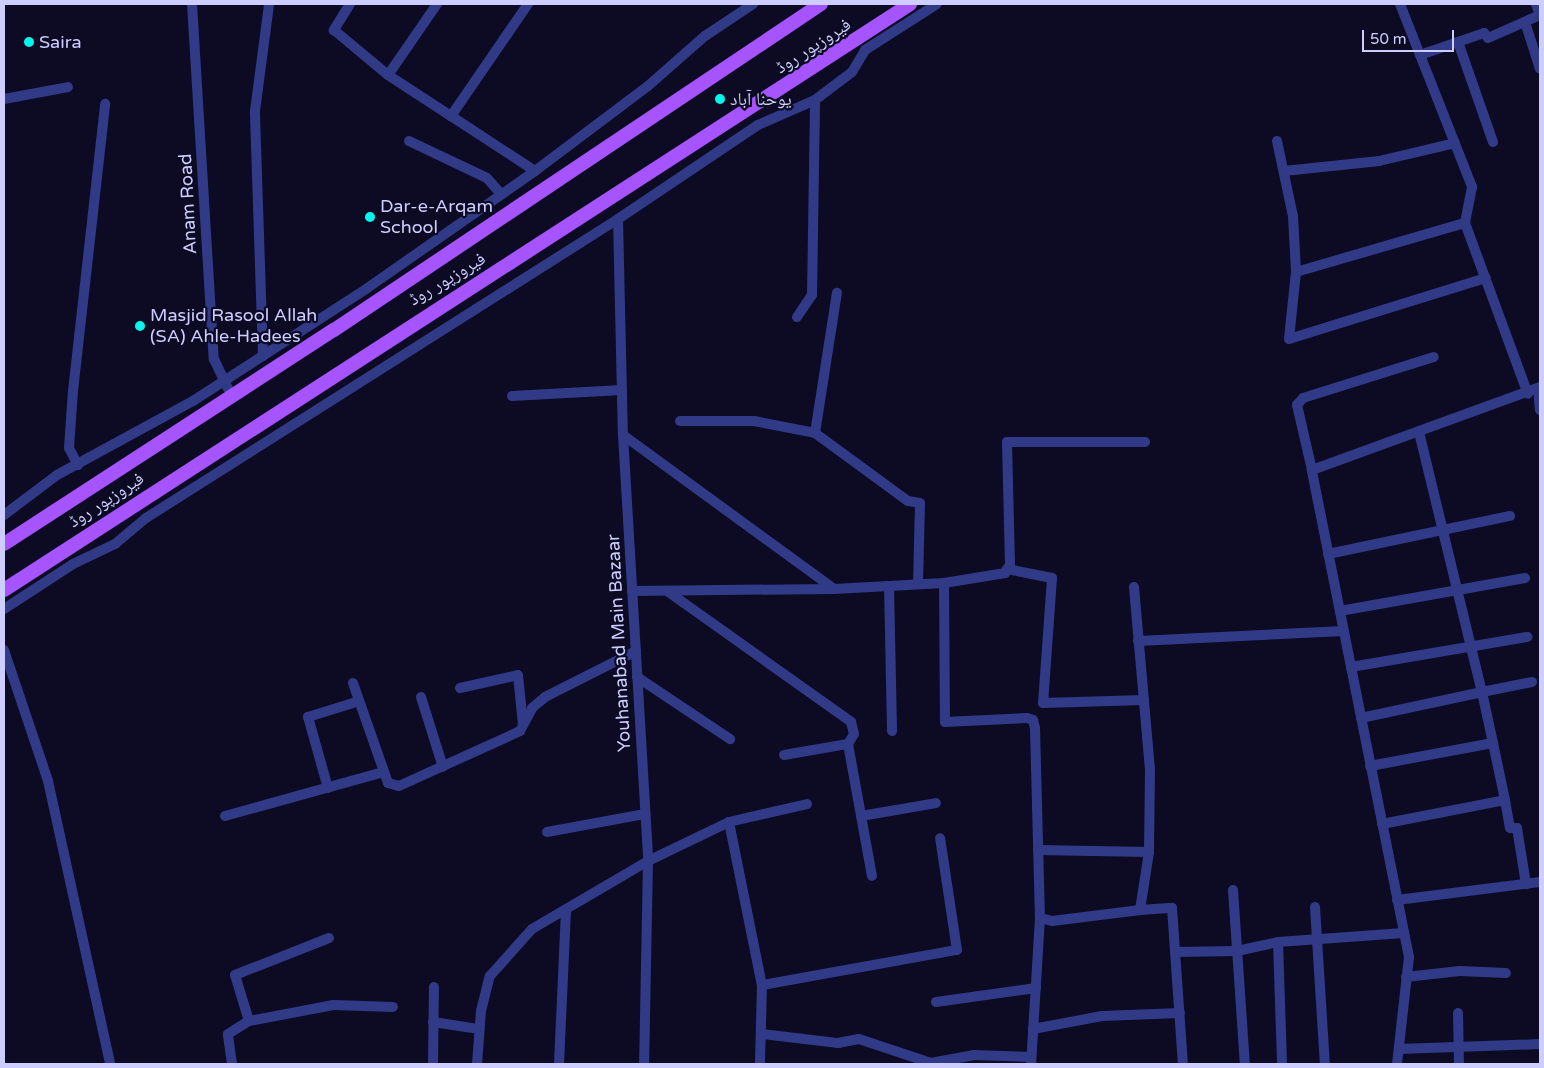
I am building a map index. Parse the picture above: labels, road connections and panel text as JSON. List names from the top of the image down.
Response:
{
  "streets": {
    "main road": ["فیروزپور روڈ"],
    "street": ["Anam Road", "Youhanabad Main Bazaar"]
  },
  "crossings": [
    ["فیروزپور روڈ", "Anam Road"]
  ],
  "places": [
    "Saira",
    "یوحنا آباد",
    "Dar-e-Arqam School",
    "Masjid Rasool Allah (SA) Ahle-Hadees"
  ],
  "scale_bar": "50 m"
}
